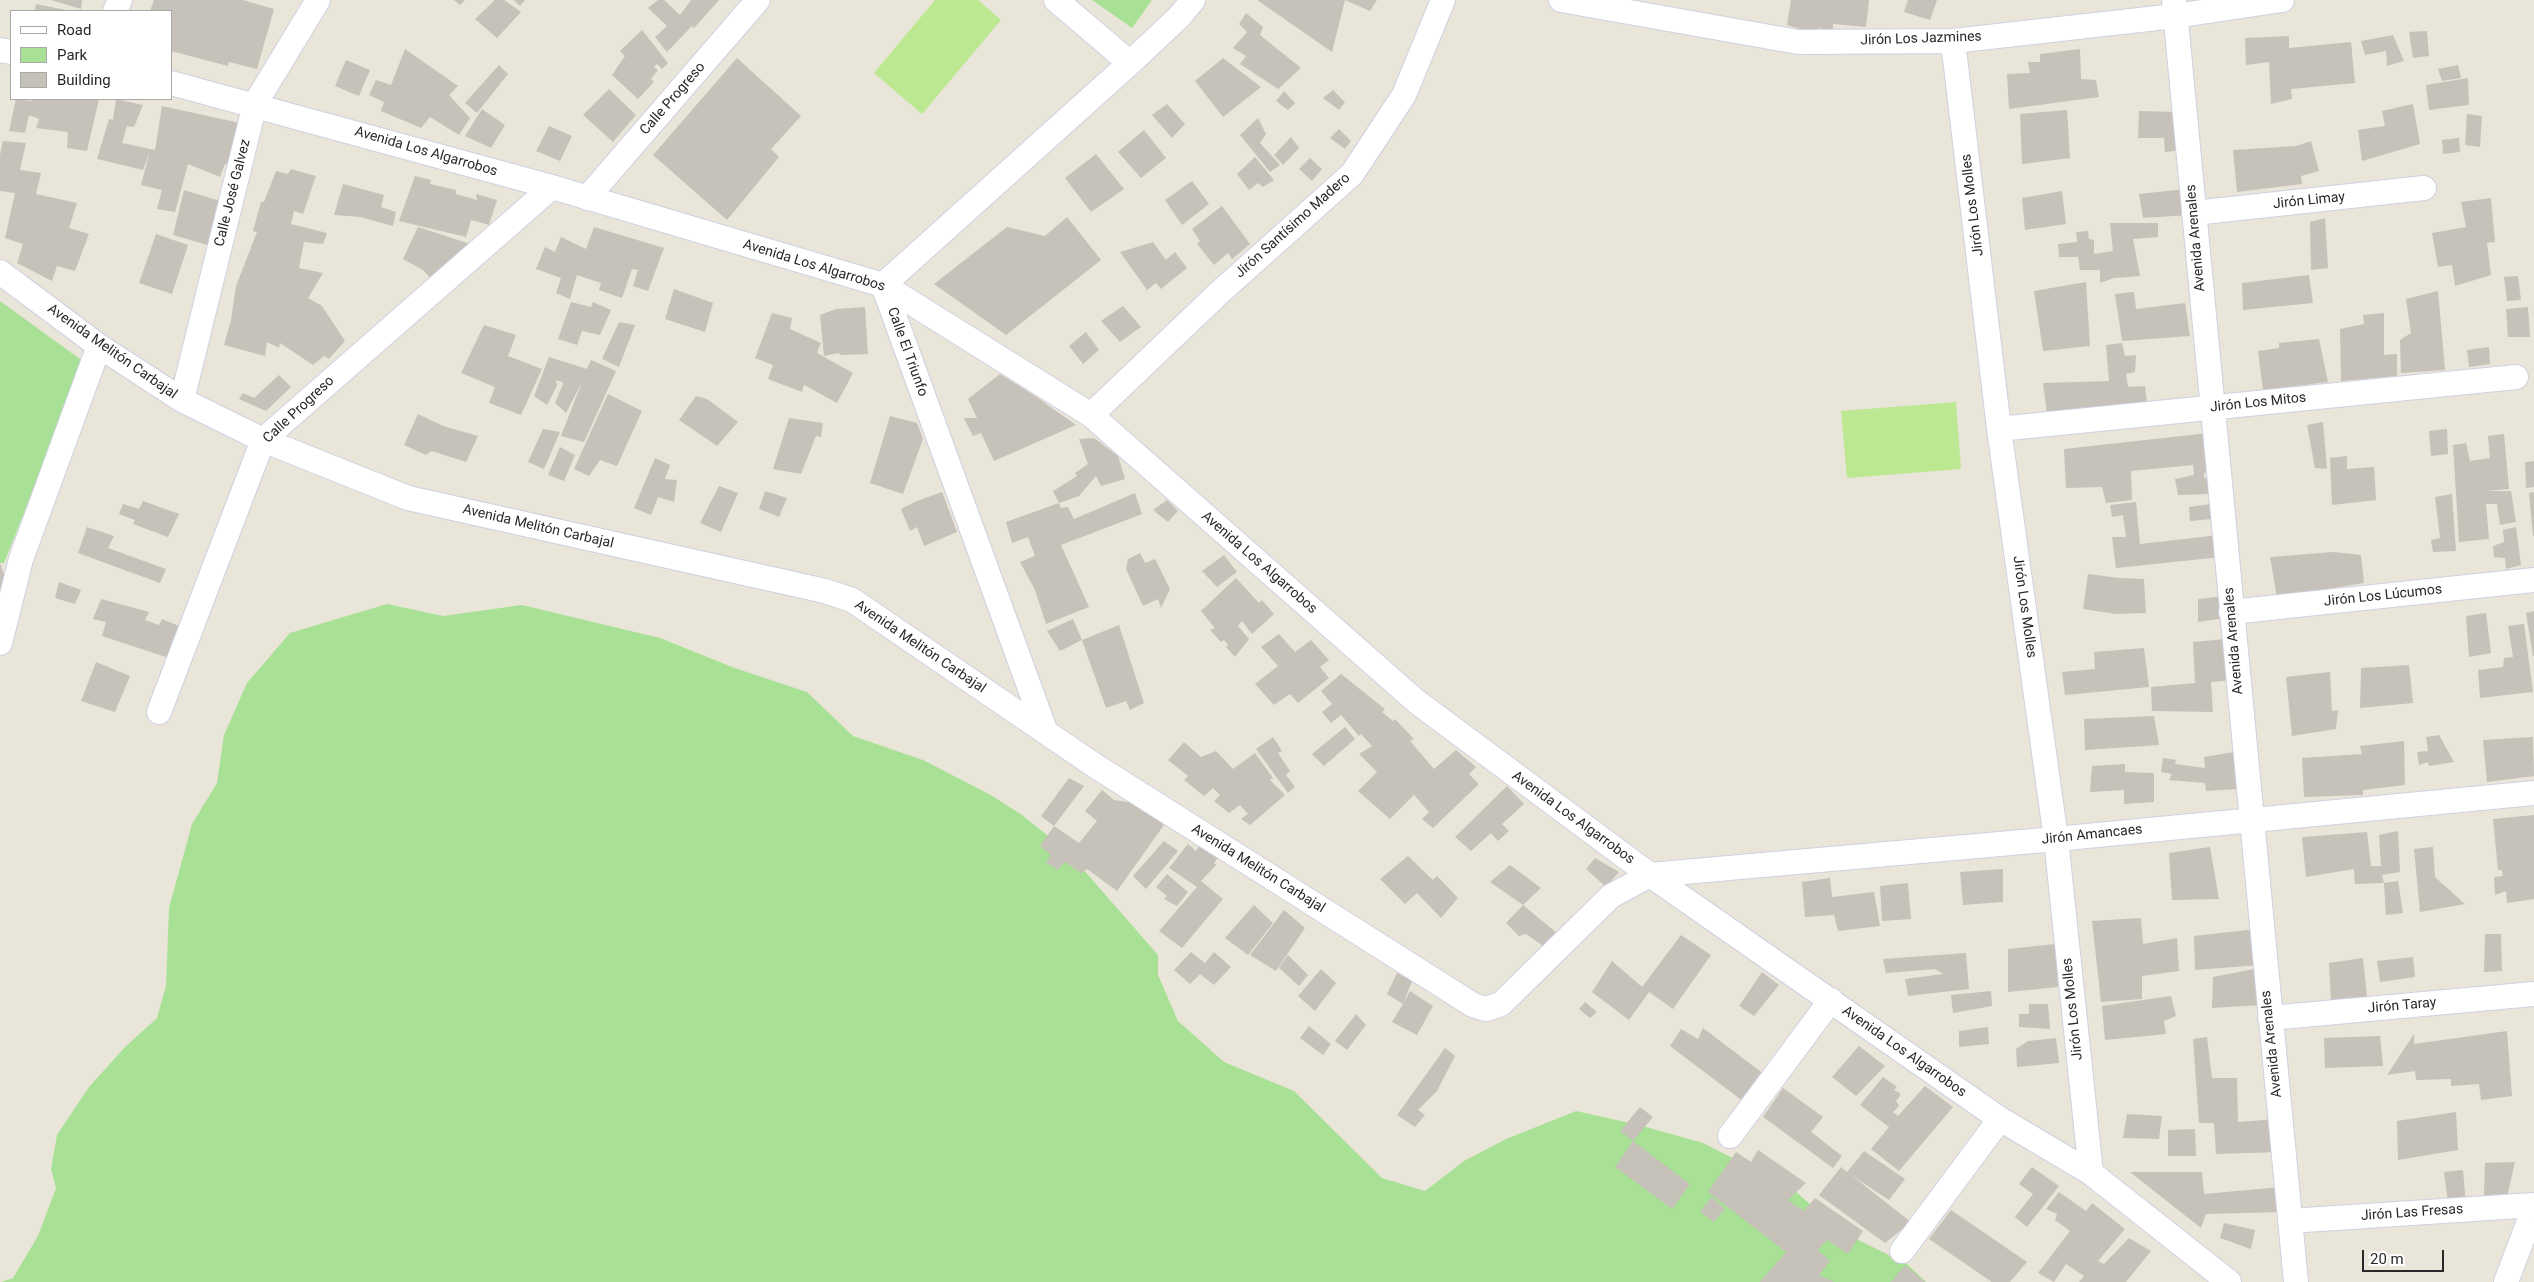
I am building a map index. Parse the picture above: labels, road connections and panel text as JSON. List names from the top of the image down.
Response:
{
  "streets": {
    "street": [
      "Jirón Los Jazmines",
      "Calle Progreso",
      "Avenida Los Algarrobos",
      "Calle José Galvez",
      "Jirón Limay",
      "Jirón Los Molles",
      "Jirón Santísimo Madero",
      "Avenida Arenales",
      "Avenida Melitón Carbajal",
      "Calle El Triunfo",
      "Jirón Los Mitos",
      "Jirón Los Lúcumos",
      "Jirón Amancaes",
      "Jirón Taray",
      "Jirón Las Fresas"
    ]
  },
  "crossings": [
    ["Jirón Los Jazmines", "Jirón Los Molles"],
    ["Jirón Los Jazmines", "Avenida Arenales"],
    ["Calle Progreso", "Avenida Los Algarrobos"],
    ["Calle Progreso", "Avenida Melitón Carbajal"],
    ["Avenida Los Algarrobos", "Calle José Galvez"],
    ["Avenida Los Algarrobos", "Jirón Los Molles"],
    ["Avenida Los Algarrobos", "Jirón Santísimo Madero"],
    ["Avenida Los Algarrobos", "Avenida Melitón Carbajal"],
    ["Avenida Los Algarrobos", "Calle El Triunfo"],
    ["Avenida Los Algarrobos", "Jirón Amancaes"],
    ["Calle José Galvez", "Avenida Melitón Carbajal"],
    ["Jirón Limay", "Avenida Arenales"],
    ["Jirón Los Molles", "Jirón Los Mitos"],
    ["Jirón Los Molles", "Jirón Amancaes"],
    ["Avenida Arenales", "Jirón Los Mitos"],
    ["Avenida Arenales", "Jirón Los Lúcumos"],
    ["Avenida Arenales", "Jirón Amancaes"],
    ["Avenida Arenales", "Jirón Taray"],
    ["Avenida Arenales", "Jirón Las Fresas"],
    ["Avenida Melitón Carbajal", "Calle El Triunfo"],
    ["Avenida Melitón Carbajal", "Jirón Amancaes"]
  ],
  "legend": ["Road", "Park", "Building"],
  "scale_bar": "20 m"
}
